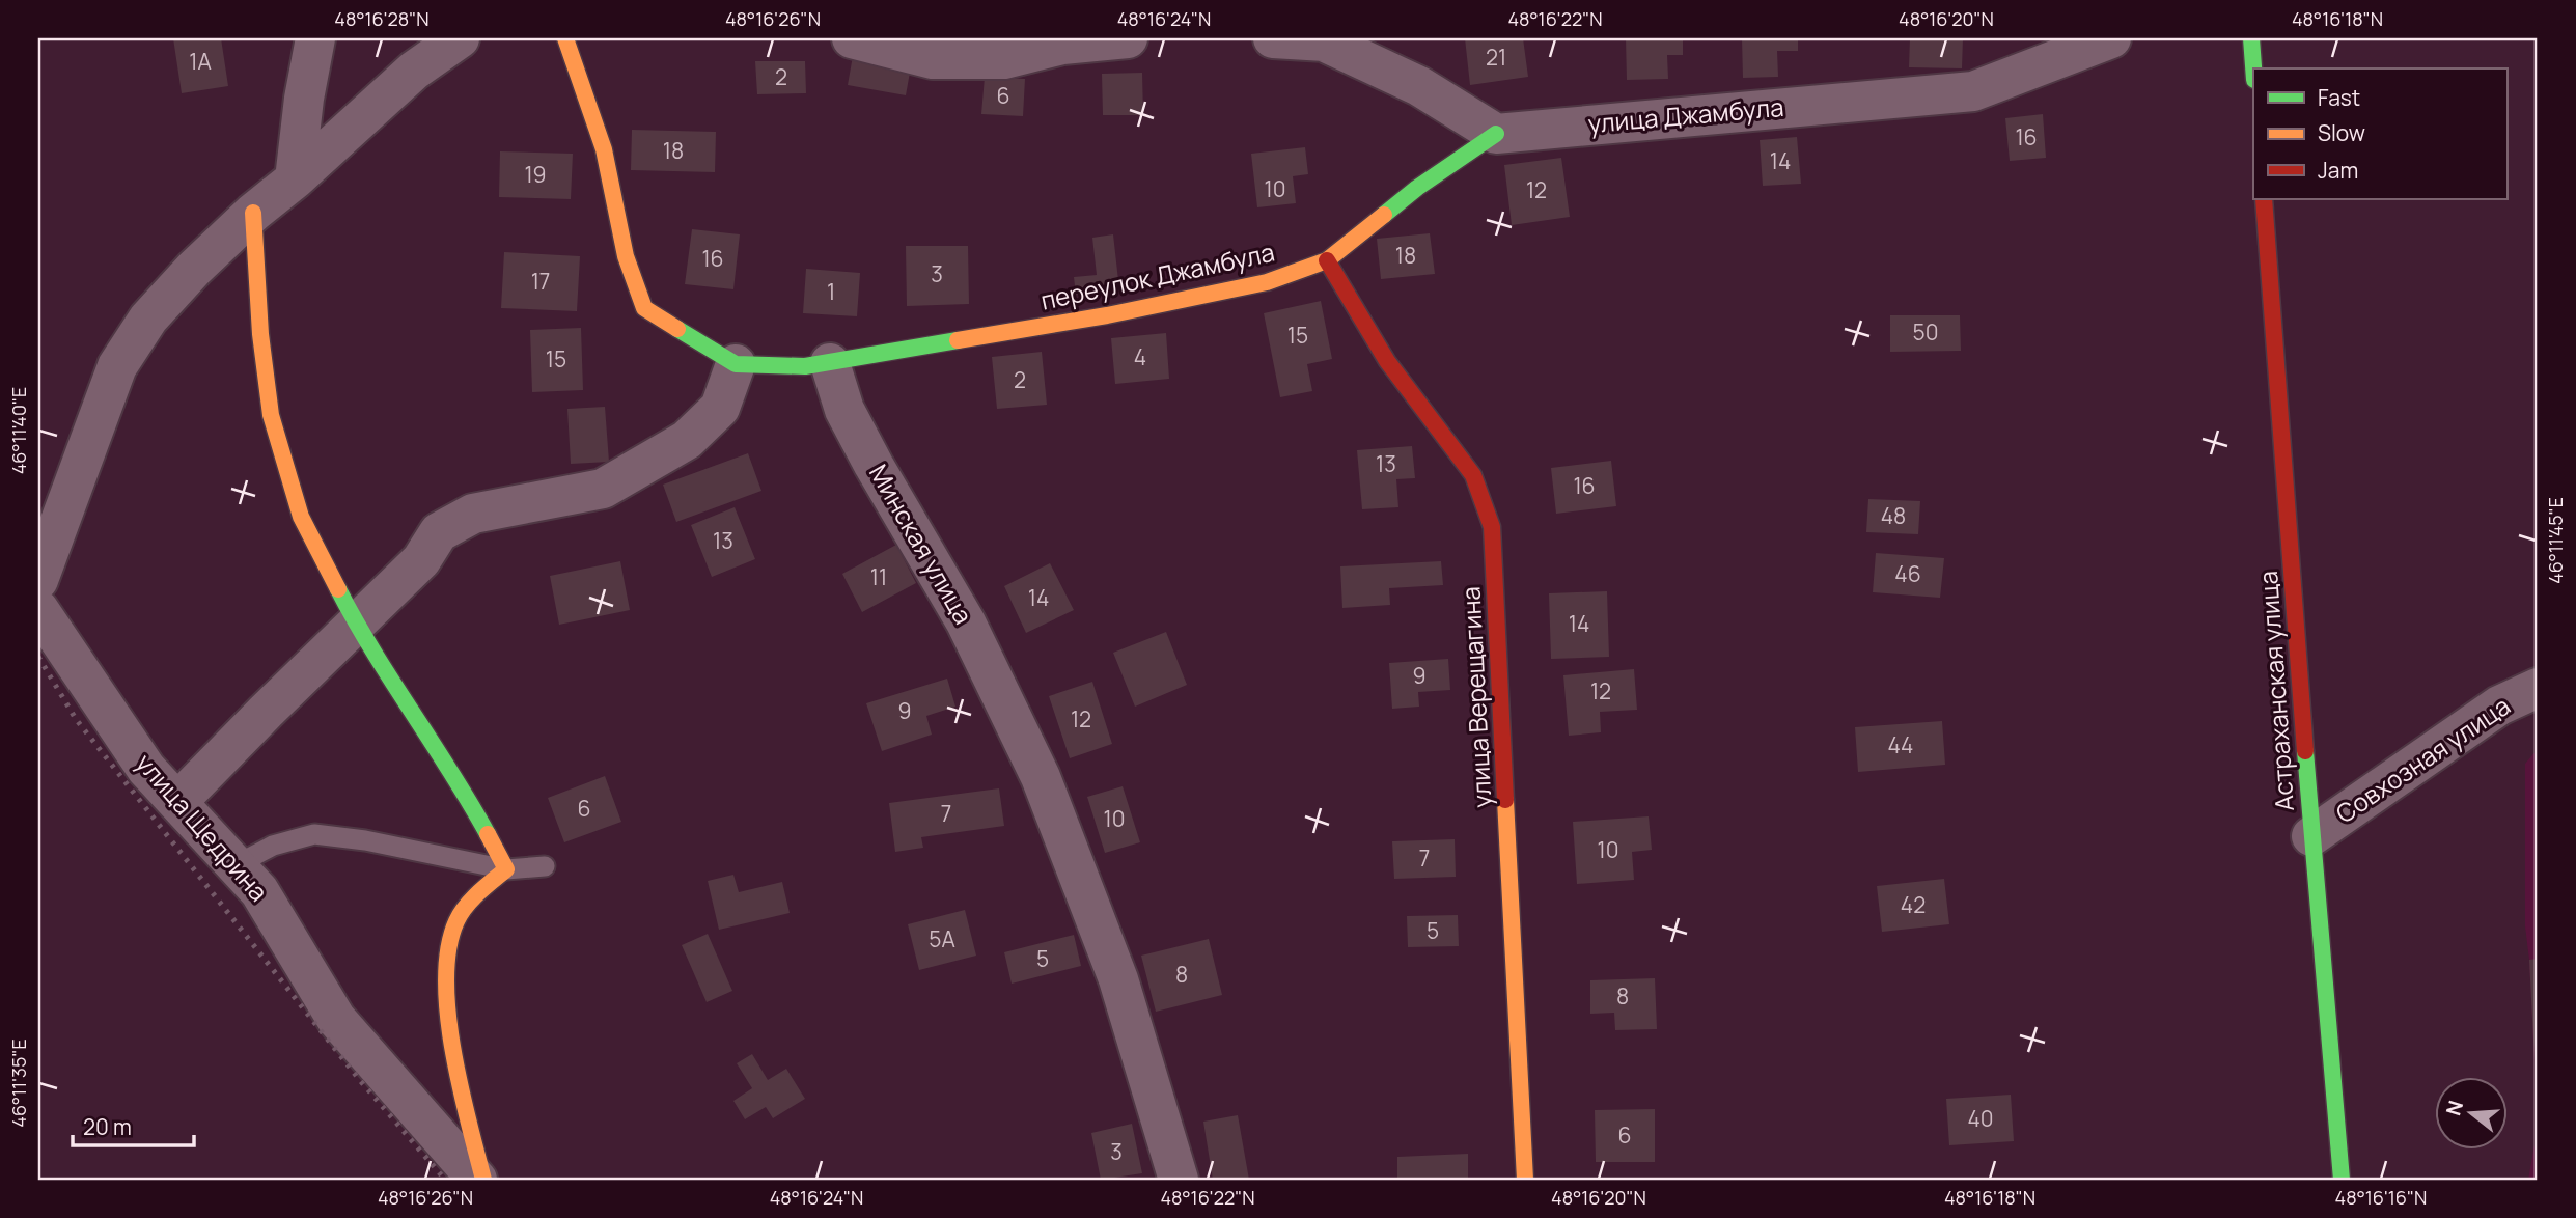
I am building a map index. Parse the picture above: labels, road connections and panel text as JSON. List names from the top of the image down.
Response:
{
  "streets": {
    "street": [
      "улица Джамбула",
      "переулок Джамбула",
      "Минская улица",
      "Астраханская улица",
      "улица Верещагина",
      "Совхозная улица",
      "улица Щедрина"
    ]
  },
  "crossings": [
    ["улица Джамбула", "переулок Джамбула"],
    ["переулок Джамбула", "Минская улица"],
    ["переулок Джамбула", "улица Верещагина"],
    ["Астраханская улица", "Совхозная улица"]
  ],
  "house_numbers": [
    "21",
    "1А",
    "2",
    "6",
    "16",
    "18",
    "14",
    "19",
    "10",
    "12",
    "18",
    "16",
    "3",
    "17",
    "1",
    "50",
    "15",
    "4",
    "15",
    "2",
    "13",
    "16",
    "48",
    "13",
    "46",
    "11",
    "14",
    "14",
    "9",
    "12",
    "9",
    "12",
    "44",
    "6",
    "7",
    "10",
    "10",
    "7",
    "42",
    "5",
    "5А",
    "5",
    "8",
    "8",
    "40",
    "6",
    "3"
  ],
  "legend": ["Fast", "Slow", "Jam"],
  "scale_bar": "20 m",
  "north": "left",
  "coordinates": [
    "48°16'28\"N",
    "48°16'26\"N",
    "48°16'24\"N",
    "48°16'22\"N",
    "48°16'20\"N",
    "48°16'18\"N",
    "46°11'40\"E",
    "46°11'45\"E",
    "46°11'35\"E",
    "48°16'16\"N"
  ]
}
